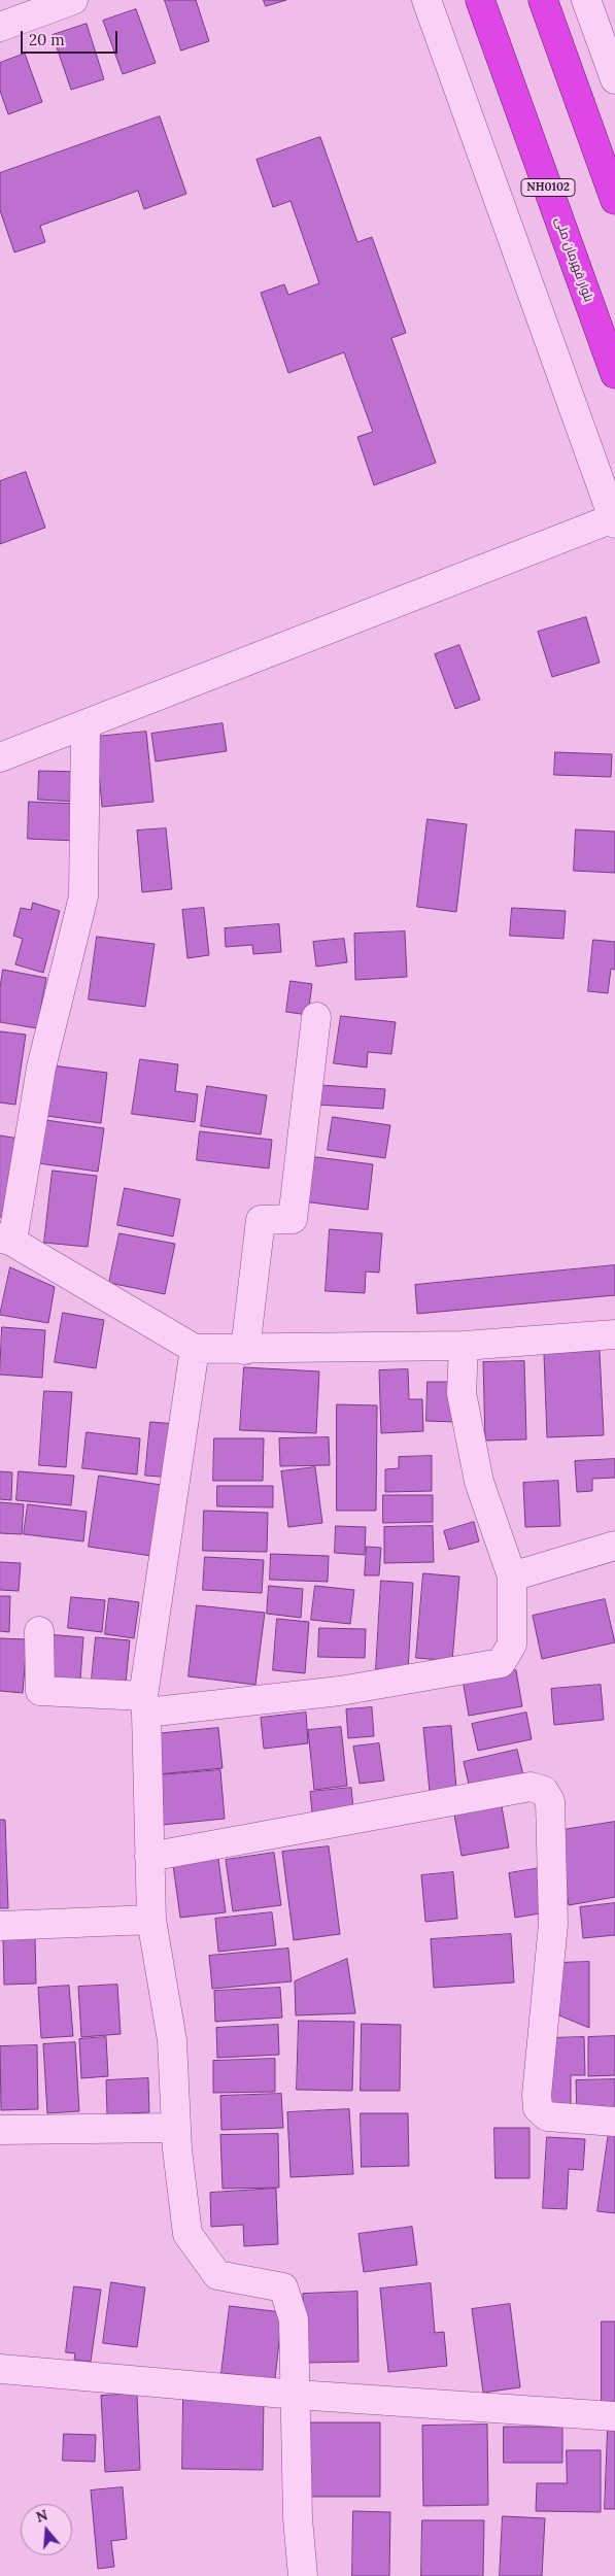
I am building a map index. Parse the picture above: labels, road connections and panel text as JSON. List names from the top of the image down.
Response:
{
  "streets": {
    "highway": ["NH0102", "بلوار قهرمان ملی"]
  },
  "scale_bar": "20 m",
  "north": "top"
}
